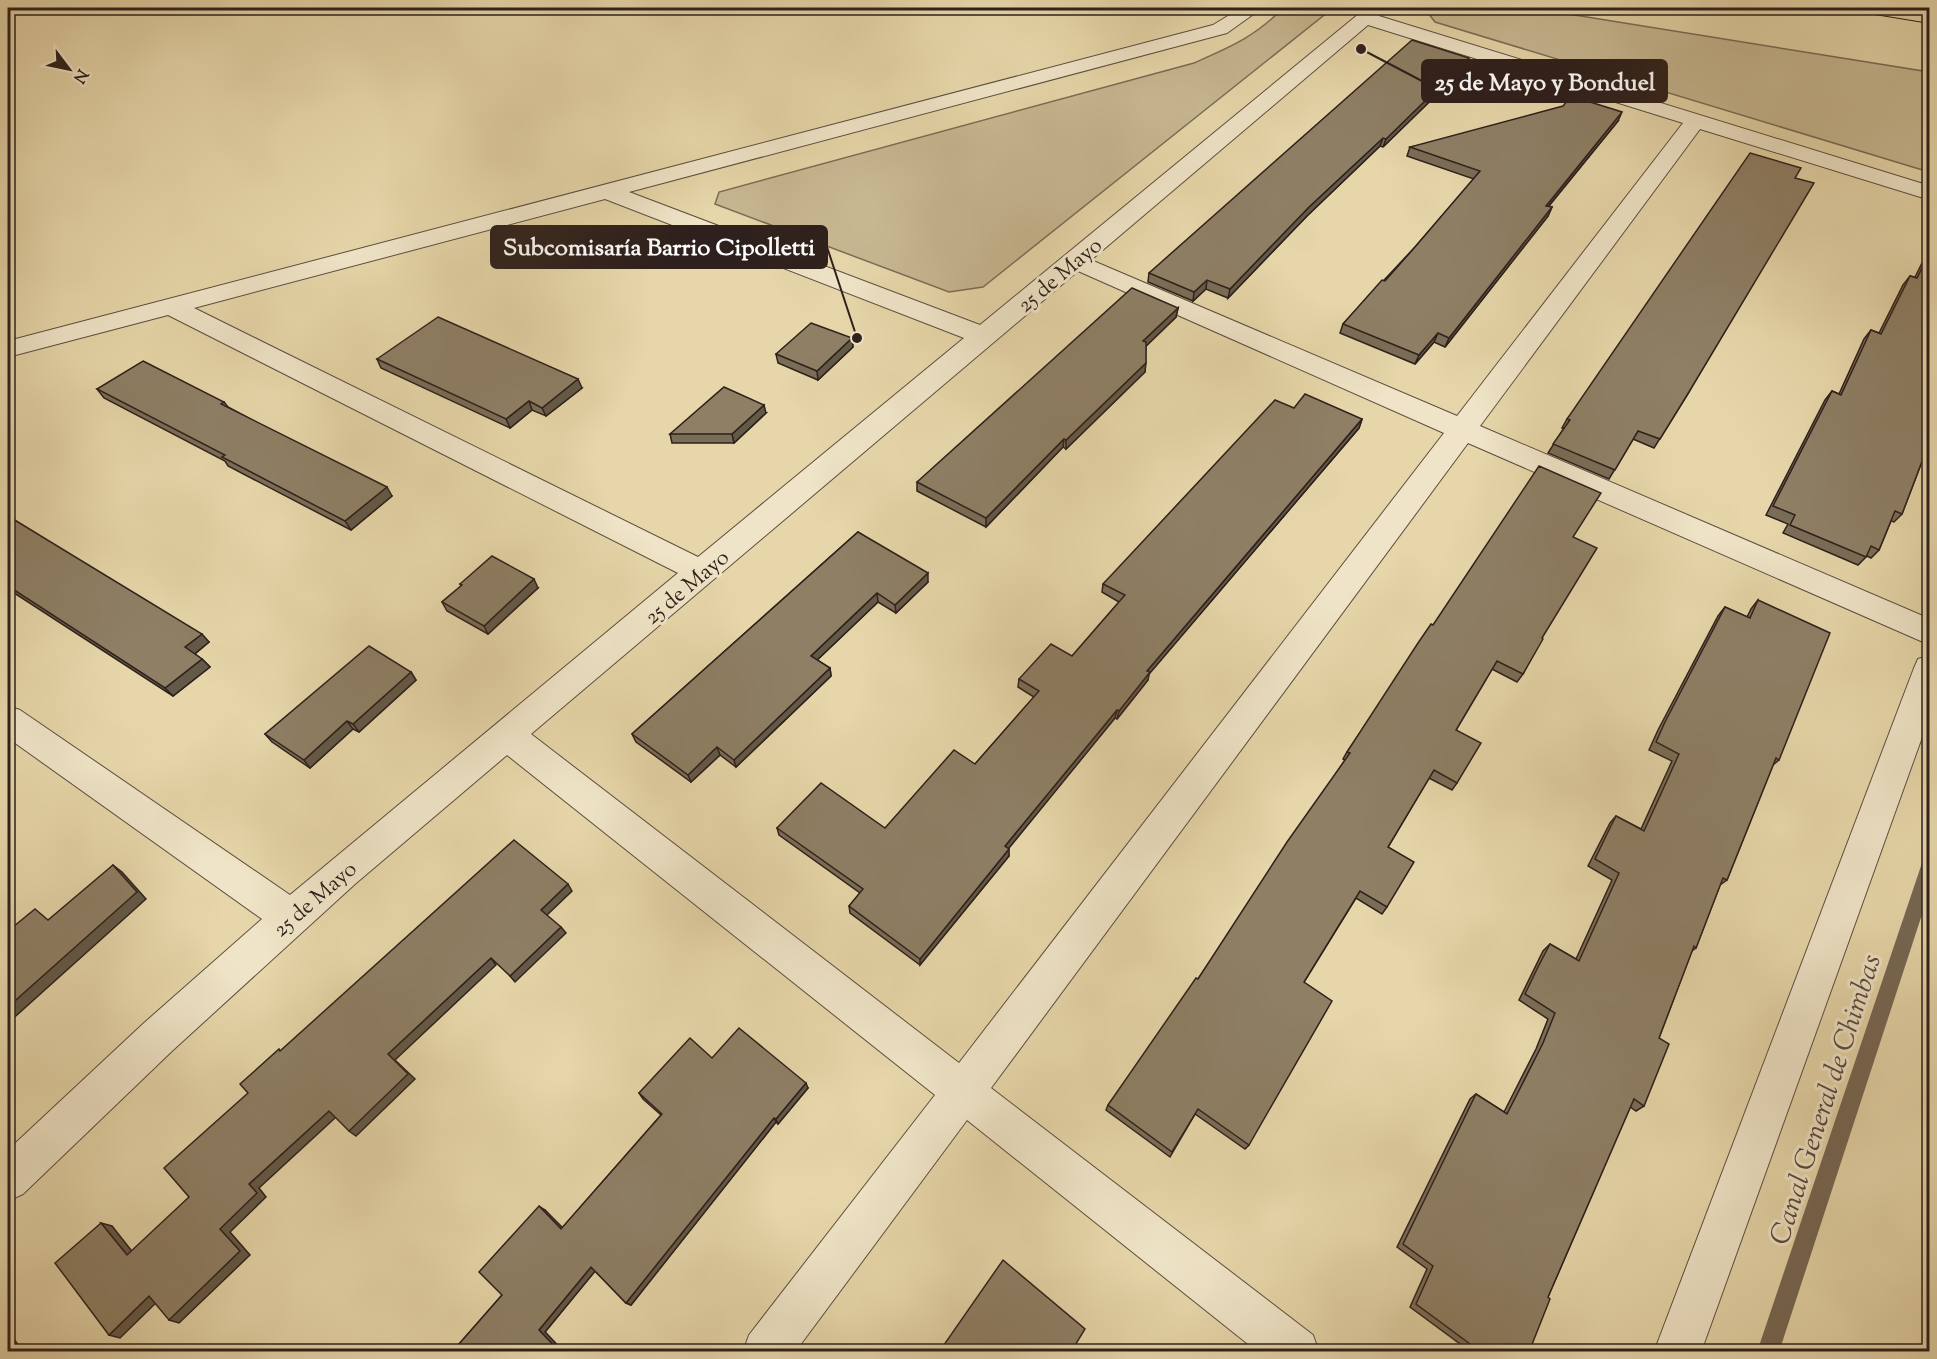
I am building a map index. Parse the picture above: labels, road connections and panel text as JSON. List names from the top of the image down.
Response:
{
  "streets": {
    "street": ["25 de Mayo"]
  },
  "water": ["Canal General de Chimbas"],
  "places": ["25 de Mayo y Bonduel", "Subcomisaría Barrio Cipolletti"],
  "north": "bottom right"
}
